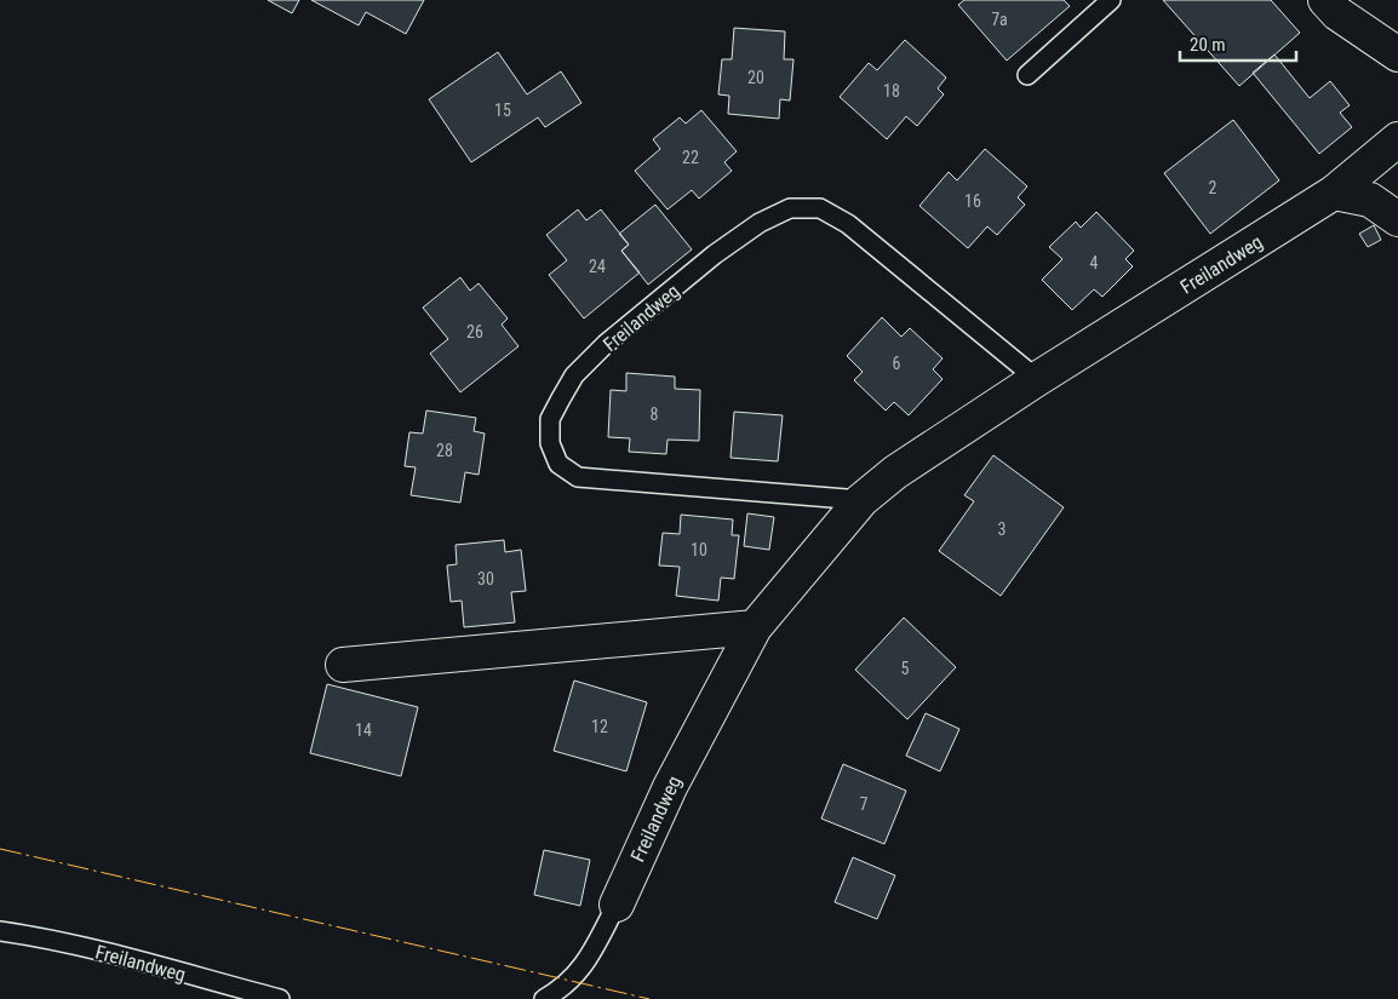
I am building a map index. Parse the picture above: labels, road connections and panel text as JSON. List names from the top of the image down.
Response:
{
  "streets": {
    "street": ["Freilandweg"]
  },
  "house_numbers": [
    "7a",
    "20",
    "18",
    "15",
    "22",
    "2",
    "16",
    "4",
    "24",
    "26",
    "6",
    "8",
    "28",
    "3",
    "10",
    "30",
    "5",
    "12",
    "14",
    "7"
  ],
  "scale_bar": "20 m"
}
